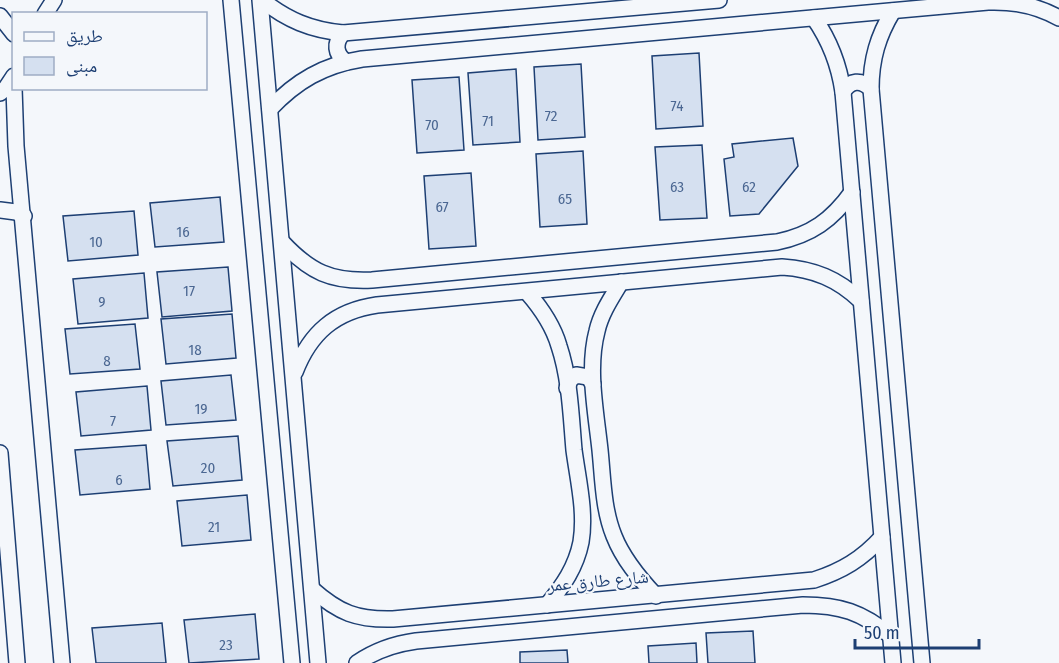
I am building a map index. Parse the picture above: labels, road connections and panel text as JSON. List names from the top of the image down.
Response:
{
  "streets": {
    "street": ["شارع طارق عمر"]
  },
  "house_numbers": [
    "74",
    "72",
    "71",
    "70",
    "63",
    "62",
    "65",
    "67",
    "16",
    "10",
    "17",
    "9",
    "18",
    "8",
    "19",
    "7",
    "20",
    "6",
    "21",
    "23"
  ],
  "legend": ["طريق", "مبنى"],
  "scale_bar": "50 m"
}
